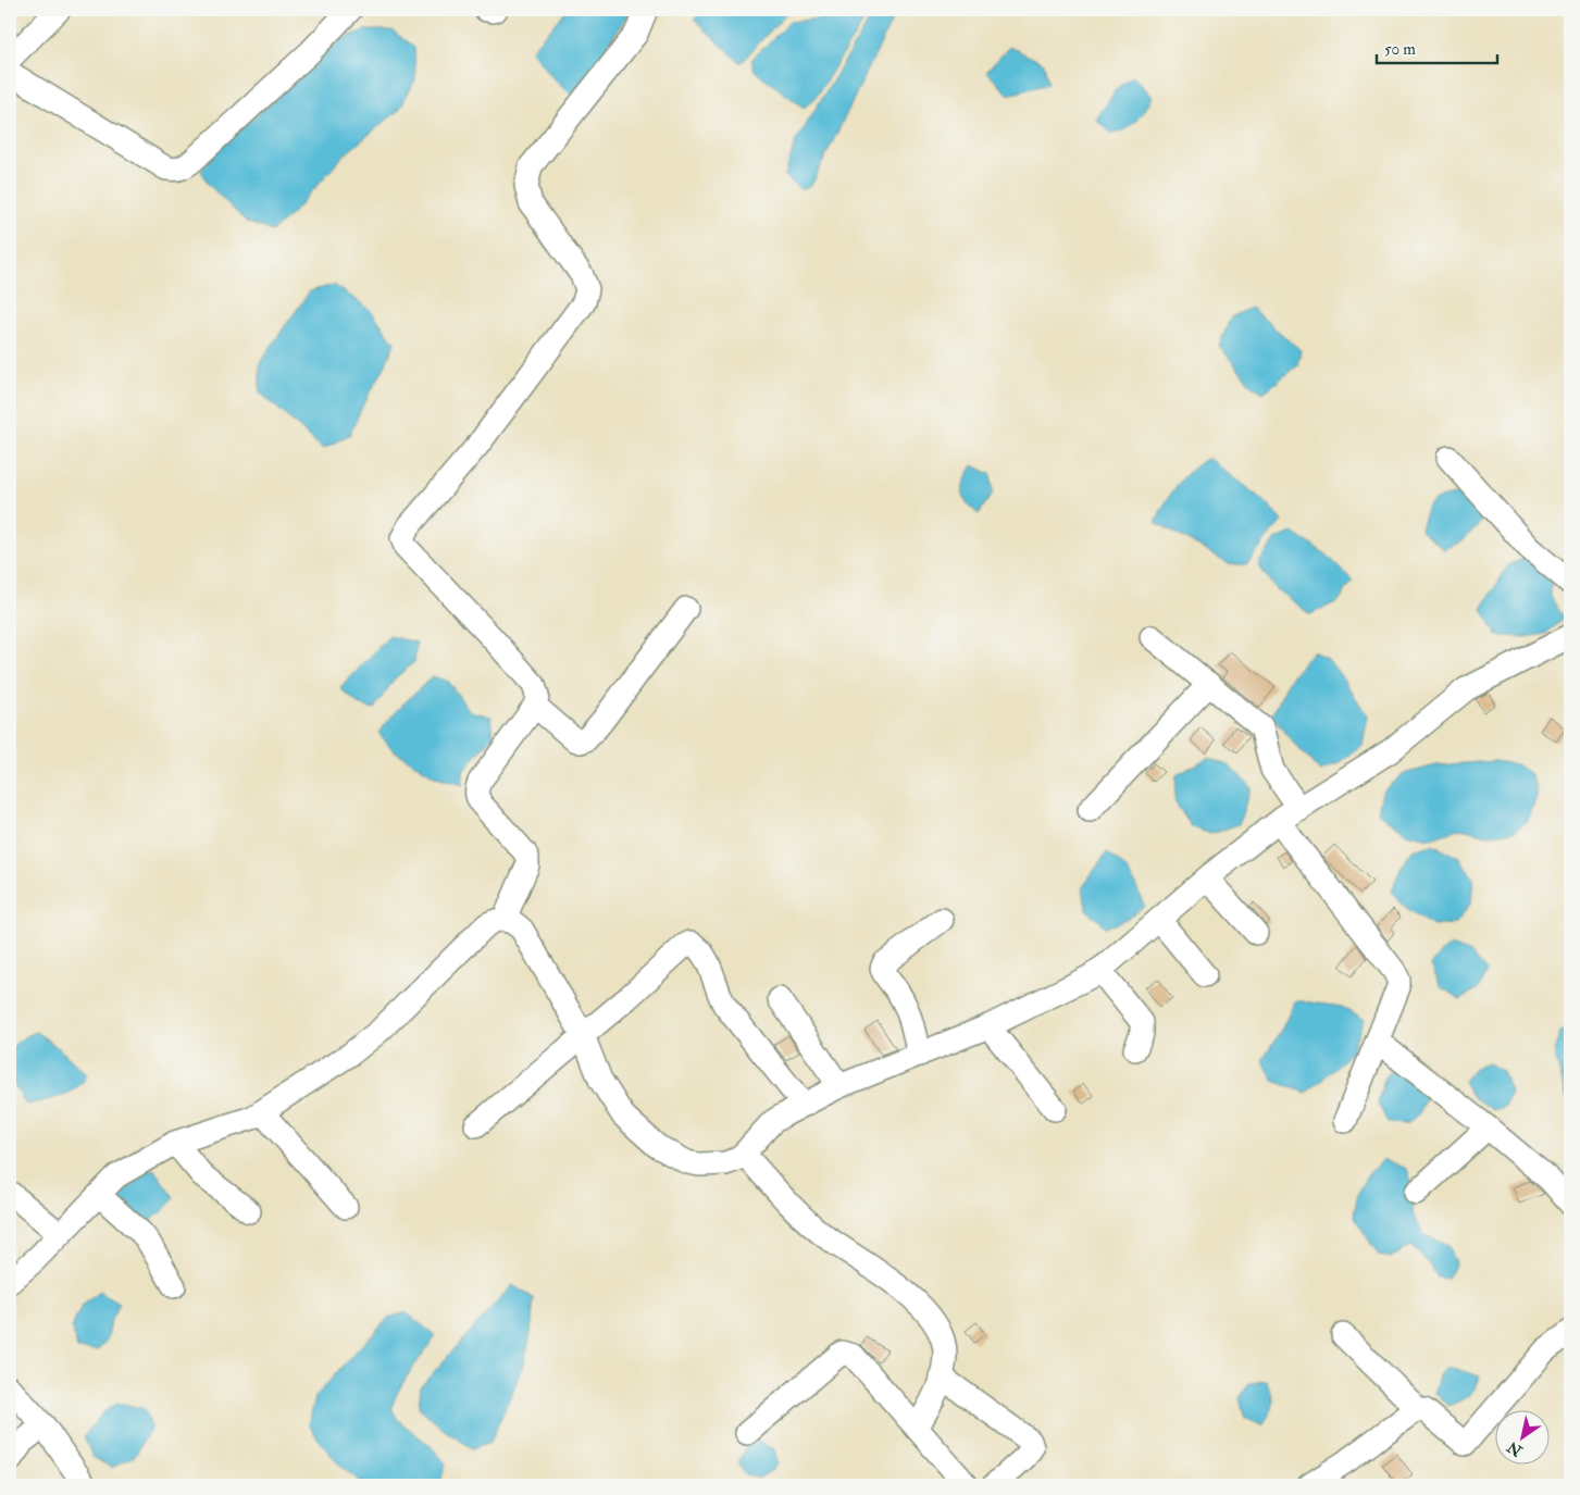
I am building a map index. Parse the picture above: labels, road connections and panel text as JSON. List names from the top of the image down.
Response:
{
  "scale_bar": "50 m",
  "north": "bottom left"
}
